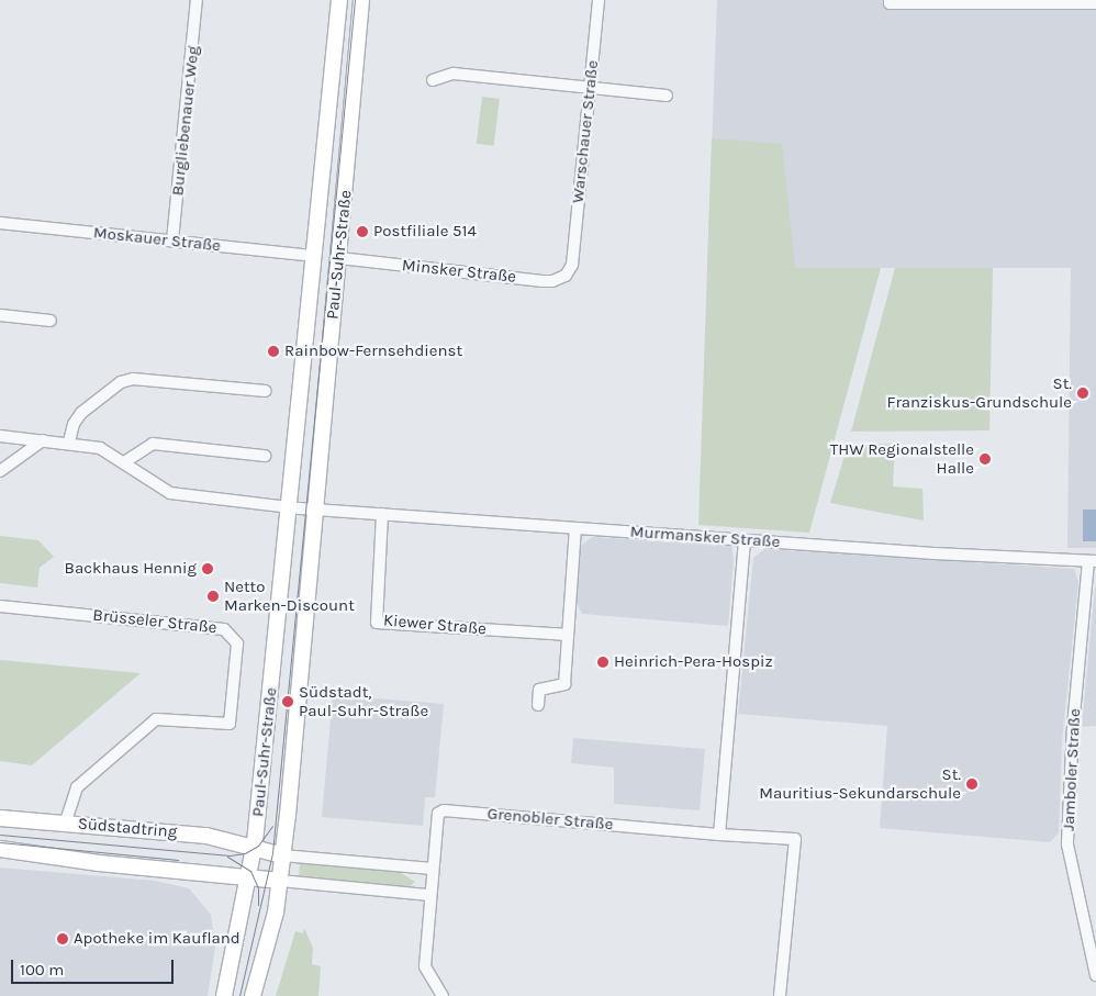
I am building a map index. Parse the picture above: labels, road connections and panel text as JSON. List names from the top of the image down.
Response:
{
  "streets": {
    "street": [
      "Burgliebenauer Weg",
      "Warschauer Straße",
      "Moskauer Straße",
      "Paul-Suhr-Straße",
      "Minsker Straße",
      "Murmansker Straße",
      "Brüsseler Straße",
      "Kiewer Straße",
      "Jamboler Straße",
      "Grenobler Straße",
      "Südstadtring"
    ]
  },
  "crossings": [
    ["Burgliebenauer Weg", "Moskauer Straße"],
    ["Warschauer Straße", "Minsker Straße"],
    ["Moskauer Straße", "Paul-Suhr-Straße"],
    ["Paul-Suhr-Straße", "Minsker Straße"],
    ["Paul-Suhr-Straße", "Murmansker Straße"],
    ["Paul-Suhr-Straße", "Südstadtring"],
    ["Murmansker Straße", "Kiewer Straße"],
    ["Murmansker Straße", "Jamboler Straße"],
    ["Brüsseler Straße", "Südstadtring"]
  ],
  "places": [
    "Postfiliale 514",
    "Rainbow-Fernsehdienst",
    "St. Franziskus-Grundschule",
    "THW Regionalstelle Halle",
    "Backhaus Hennig",
    "Netto Marken-Discount",
    "Heinrich-Pera-Hospiz",
    "Südstadt, Paul-Suhr-Straße",
    "St. Mauritius-Sekundarschule",
    "Apotheke im Kaufland"
  ],
  "scale_bar": "100 m"
}
